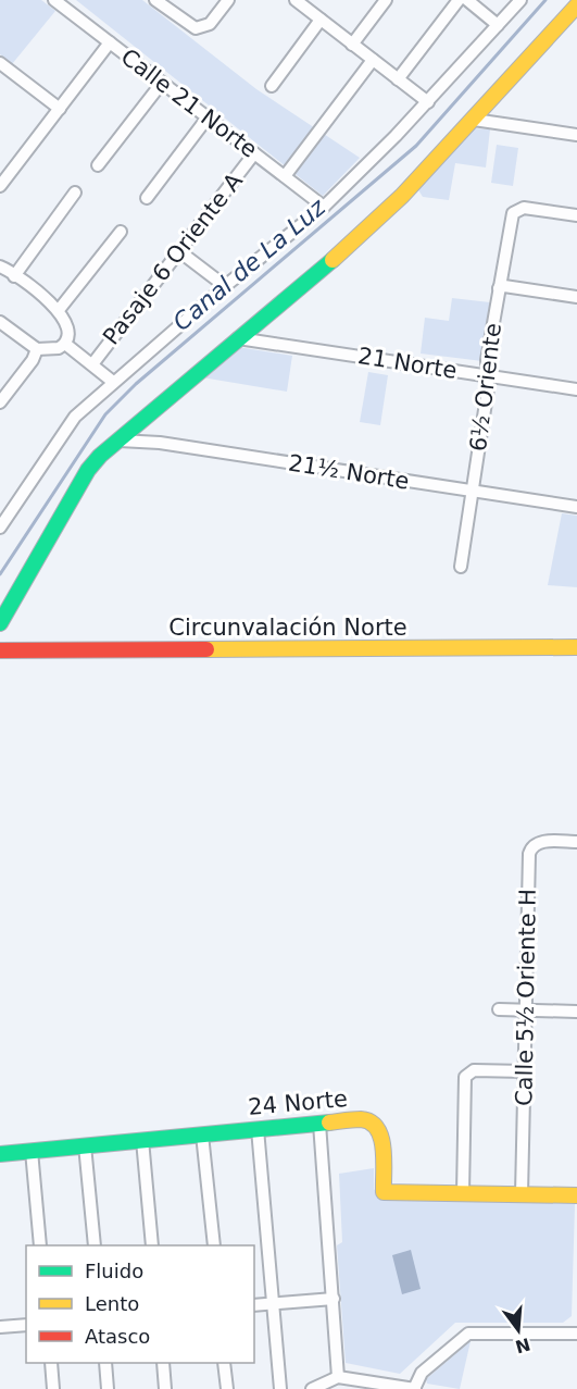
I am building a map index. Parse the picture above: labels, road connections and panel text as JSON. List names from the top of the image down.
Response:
{
  "streets": {
    "street": [
      "Calle 21 Norte",
      "Pasaje 6 Oriente A",
      "21 Norte",
      "6½ Oriente",
      "21½ Norte",
      "Circunvalación Norte",
      "Calle 5½ Oriente H",
      "24 Norte"
    ]
  },
  "crossings": [
    ["Calle 21 Norte", "Pasaje 6 Oriente A"],
    ["21 Norte", "6½ Oriente"],
    ["6½ Oriente", "21½ Norte"],
    ["Calle 5½ Oriente H", "24 Norte"]
  ],
  "water": ["Canal de La Luz"],
  "legend": ["Fluido", "Lento", "Atasco"],
  "north": "bottom"
}
